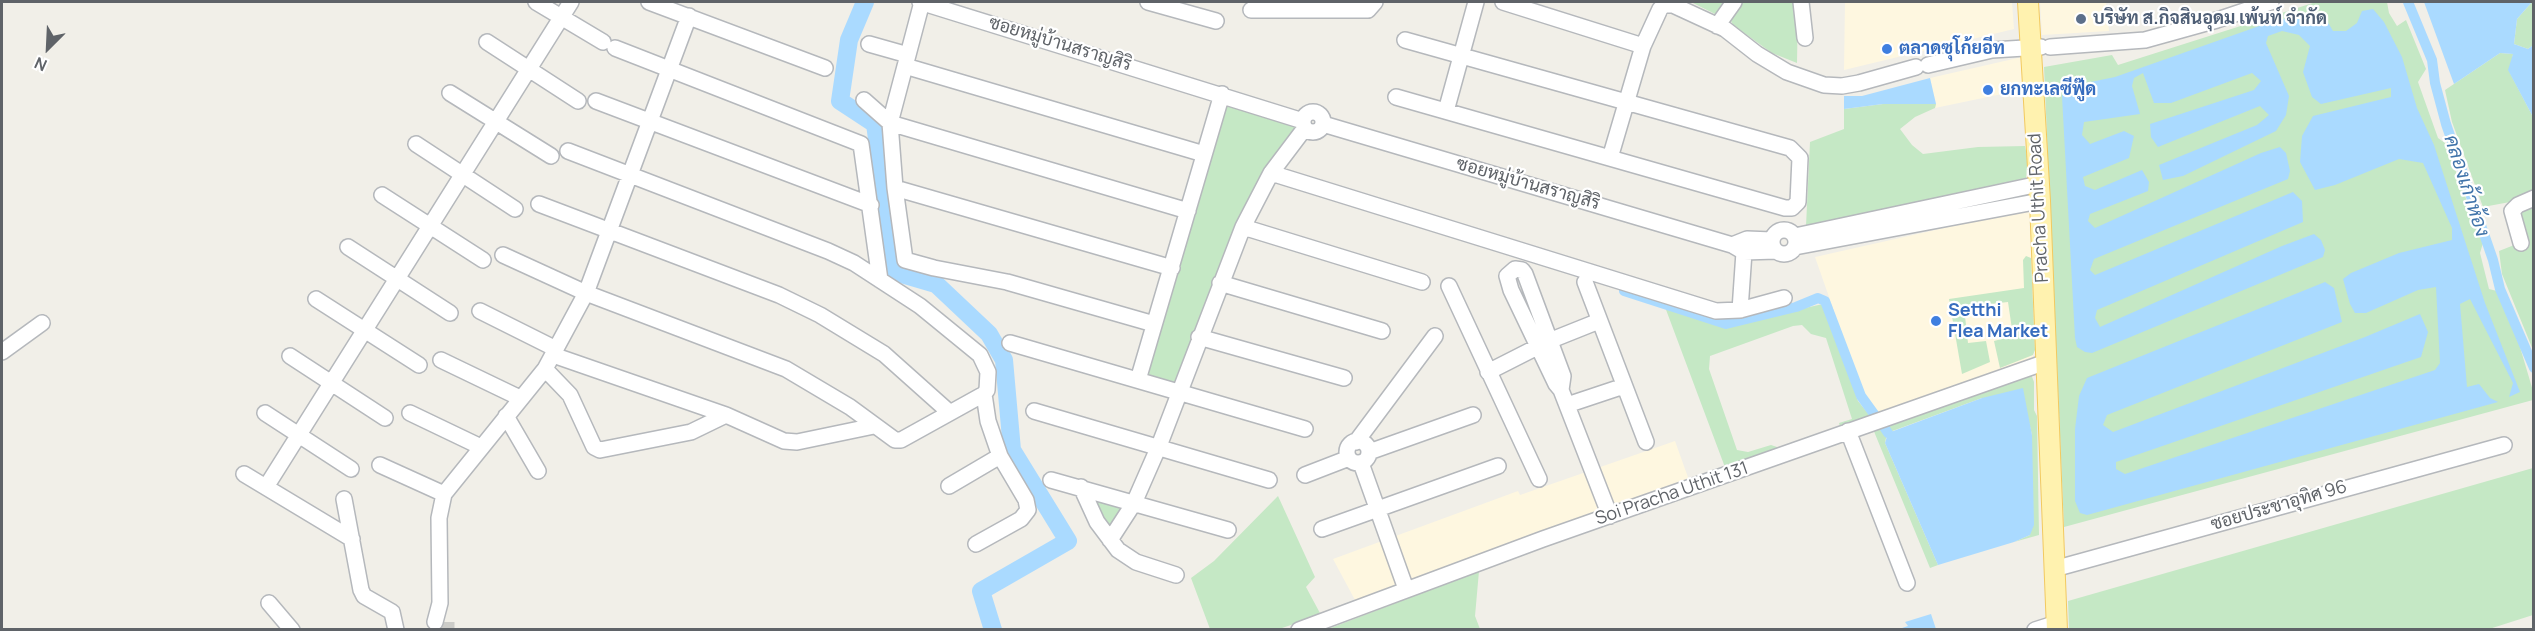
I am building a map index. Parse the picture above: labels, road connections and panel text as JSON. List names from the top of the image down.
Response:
{
  "streets": {
    "main road": ["Pracha Uthit Road"],
    "street": ["ซอยหมู่บ้านสราญสิริ", "Soi Pracha Uthit 131", "ซอยประชาอุทิศ 96"]
  },
  "crossings": [
    ["ซอยหมู่บ้านสราญสิริ", "Pracha Uthit Road"],
    ["Pracha Uthit Road", "Soi Pracha Uthit 131"],
    ["Pracha Uthit Road", "ซอยประชาอุทิศ 96"]
  ],
  "water": ["คลองเก้าห้อง"],
  "places": [
    "บริษัท ส.กิจสินอุดม เพ้นท์ จำกัด",
    "ตลาดซุโก้ยอีท",
    "ยกทะเลซีฟู๊ด",
    "Setthi Flea Market"
  ],
  "north": "bottom left"
}
